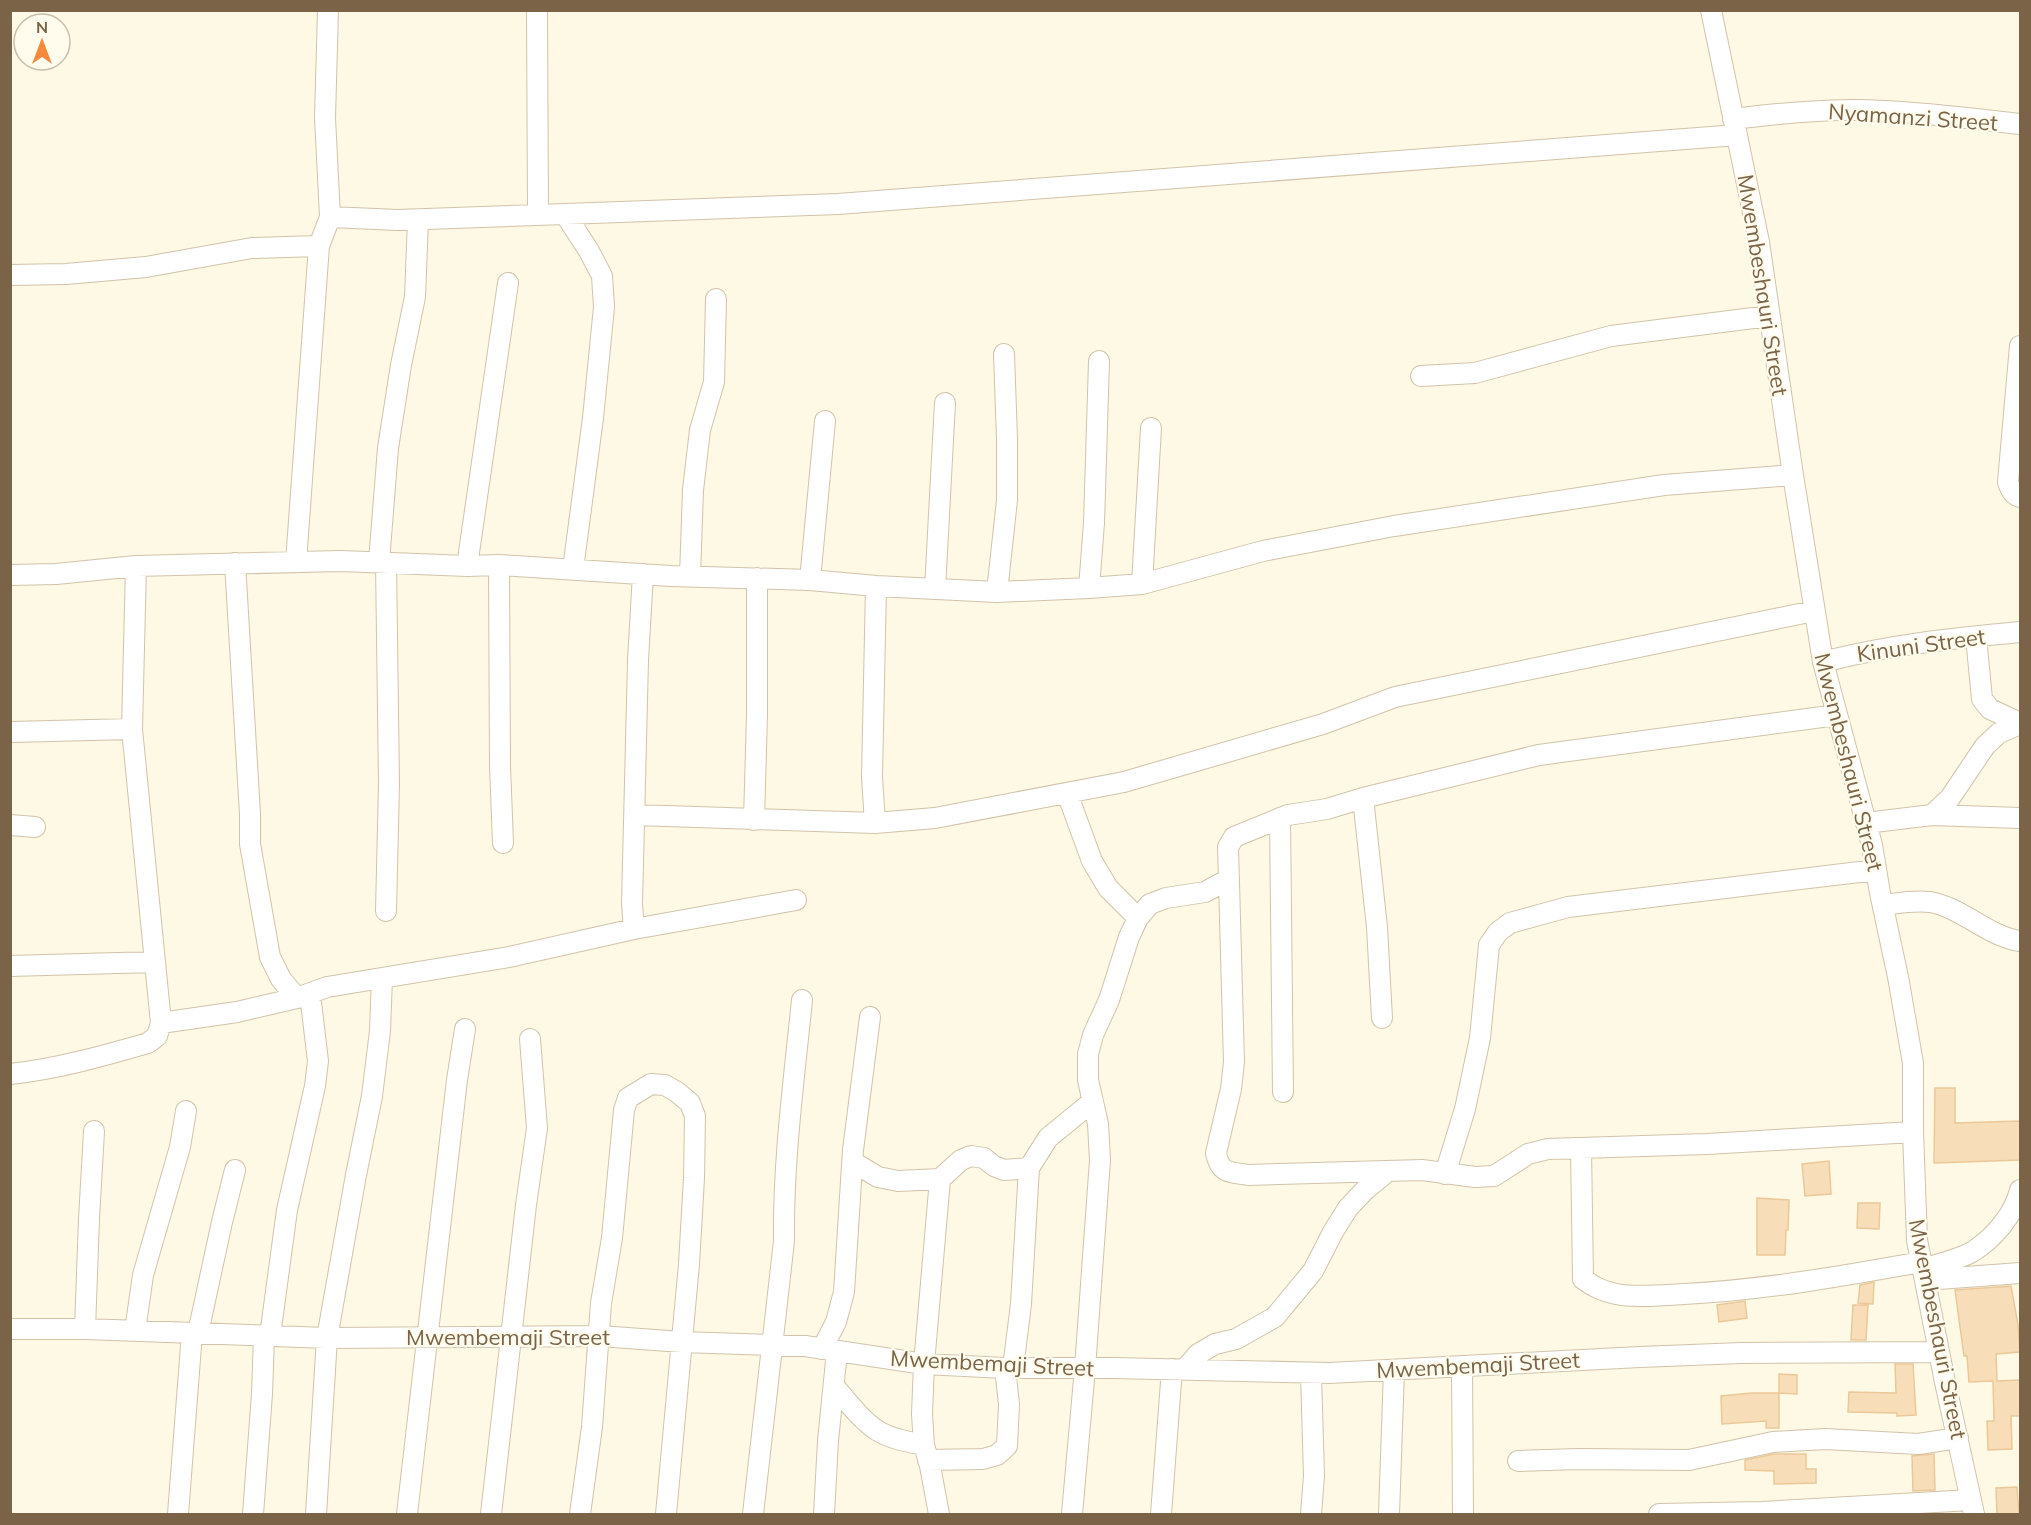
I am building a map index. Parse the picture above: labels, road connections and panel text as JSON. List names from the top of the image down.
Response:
{
  "streets": {
    "street": [
      "Nyamanzi Street",
      "Mwembeshauri Street",
      "Kinuni Street",
      "Mwembemaji Street"
    ]
  },
  "crossings": [
    ["Nyamanzi Street", "Mwembeshauri Street"],
    ["Mwembeshauri Street", "Kinuni Street"],
    ["Mwembeshauri Street", "Mwembemaji Street"]
  ],
  "north": "top"
}
